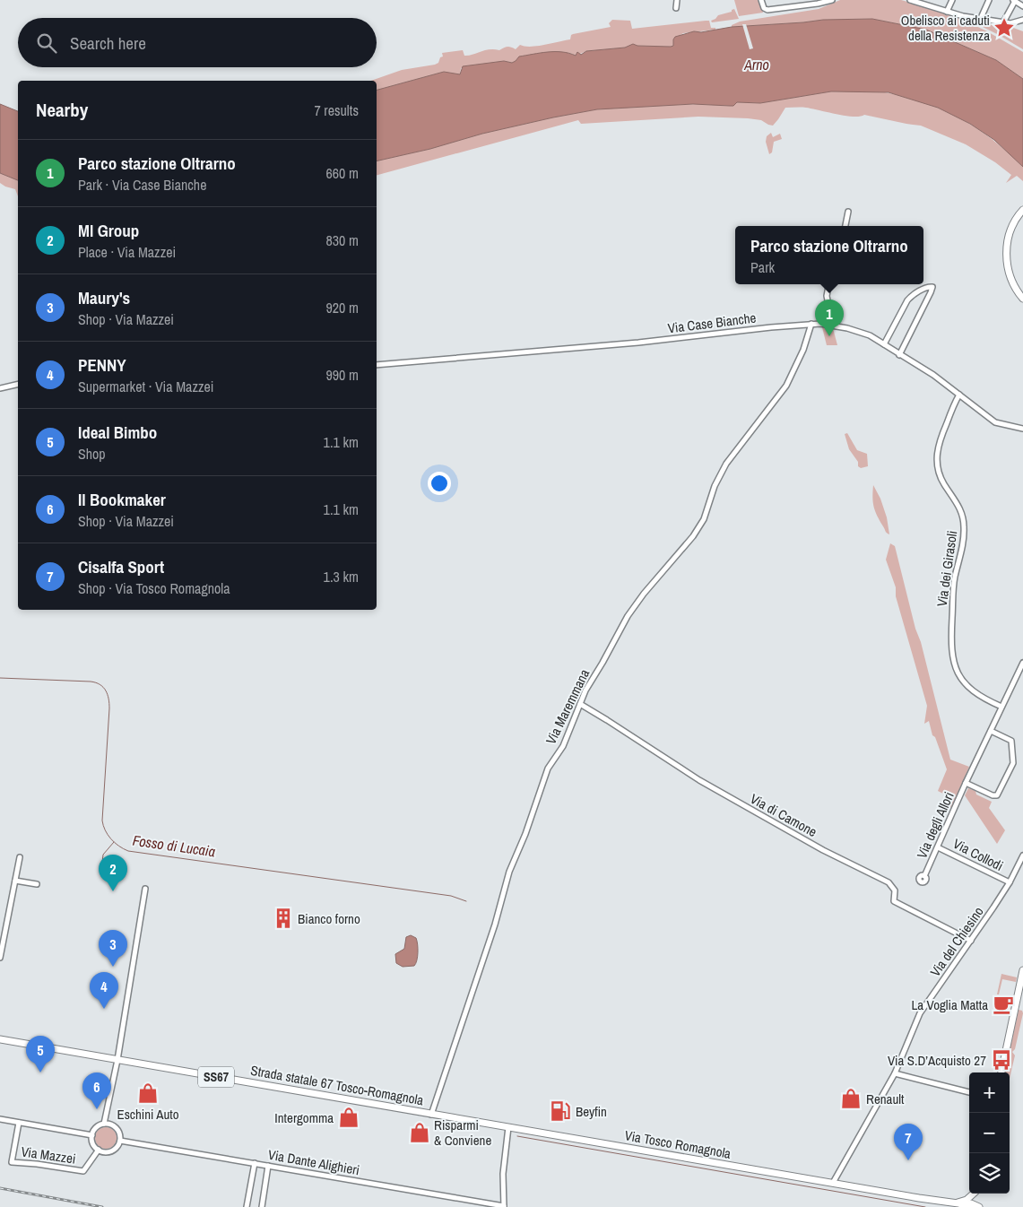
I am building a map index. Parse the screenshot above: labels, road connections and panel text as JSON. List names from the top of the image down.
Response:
{
  "streets": {
    "main road": ["SS67", "Strada statale 67 Tosco-Romagnola", "Via Tosco Romagnola"],
    "street": [
      "Via Case Bianche",
      "Via dei Girasoli",
      "Via Maremmana",
      "Via di Camone",
      "Via degli Allori",
      "Via Collodi",
      "Via del Chiesino",
      "Via Mazzei",
      "Via Dante Alighieri"
    ]
  },
  "crossings": [
    ["Via Case Bianche", "Via dei Girasoli"],
    ["Via Case Bianche", "Via Maremmana"],
    ["Via dei Girasoli", "Via degli Allori"],
    ["Via Maremmana", "Via di Camone"],
    ["Via Maremmana", "Strada statale 67 Tosco-Romagnola"],
    ["Via Maremmana", "Via Tosco Romagnola"],
    ["Via di Camone", "Via del Chiesino"],
    ["Via degli Allori", "Via Collodi"],
    ["Via Collodi", "Via del Chiesino"],
    ["Via del Chiesino", "Via Tosco Romagnola"],
    ["Strada statale 67 Tosco-Romagnola", "Via Tosco Romagnola"],
    ["Via Mazzei", "Via Dante Alighieri"]
  ],
  "water": ["Arno", "Fosso di Lucaia"],
  "places": {
    "place": ["Obelisco ai caduti della Resistenza"],
    "building": ["Bianco forno"],
    "cafe": ["La Voglia Matta"],
    "bus stop": ["Via S.D’Acquisto 27"],
    "shop": [
      "Eschini Auto",
      "Renault",
      "Intergomma",
      "Risparmi & Conviene"
    ],
    "fuel station": ["Beyfin"]
  },
  "page": {
    "search": "Search here",
    "heading": ["Nearby", "7 results"],
    "list": [
      {
        "mark": "1",
        "name": "Parco stazione Oltrarno",
        "note": "Park · Via Case Bianche",
        "value": "660 m"
      },
      {
        "mark": "2",
        "name": "Ml Group",
        "note": "Place · Via Mazzei",
        "value": "830 m"
      },
      {
        "mark": "3",
        "name": "Maury's",
        "note": "Shop · Via Mazzei",
        "value": "920 m"
      },
      {
        "mark": "4",
        "name": "PENNY",
        "note": "Supermarket · Via Mazzei",
        "value": "990 m"
      },
      {
        "mark": "5",
        "name": "Ideal Bimbo",
        "note": "Shop",
        "value": "1.1 km"
      },
      {
        "mark": "6",
        "name": "Il Bookmaker",
        "note": "Shop · Via Mazzei",
        "value": "1.1 km"
      },
      {
        "mark": "7",
        "name": "Cisalfa Sport",
        "note": "Shop · Via Tosco Romagnola",
        "value": "1.3 km"
      }
    ],
    "popup": ["Parco stazione Oltrarno", "Park"],
    "pins": [
      "1",
      "2",
      "3",
      "4",
      "5",
      "6",
      "7"
    ],
    "map_buttons": ["+", "−"]
  }
}
